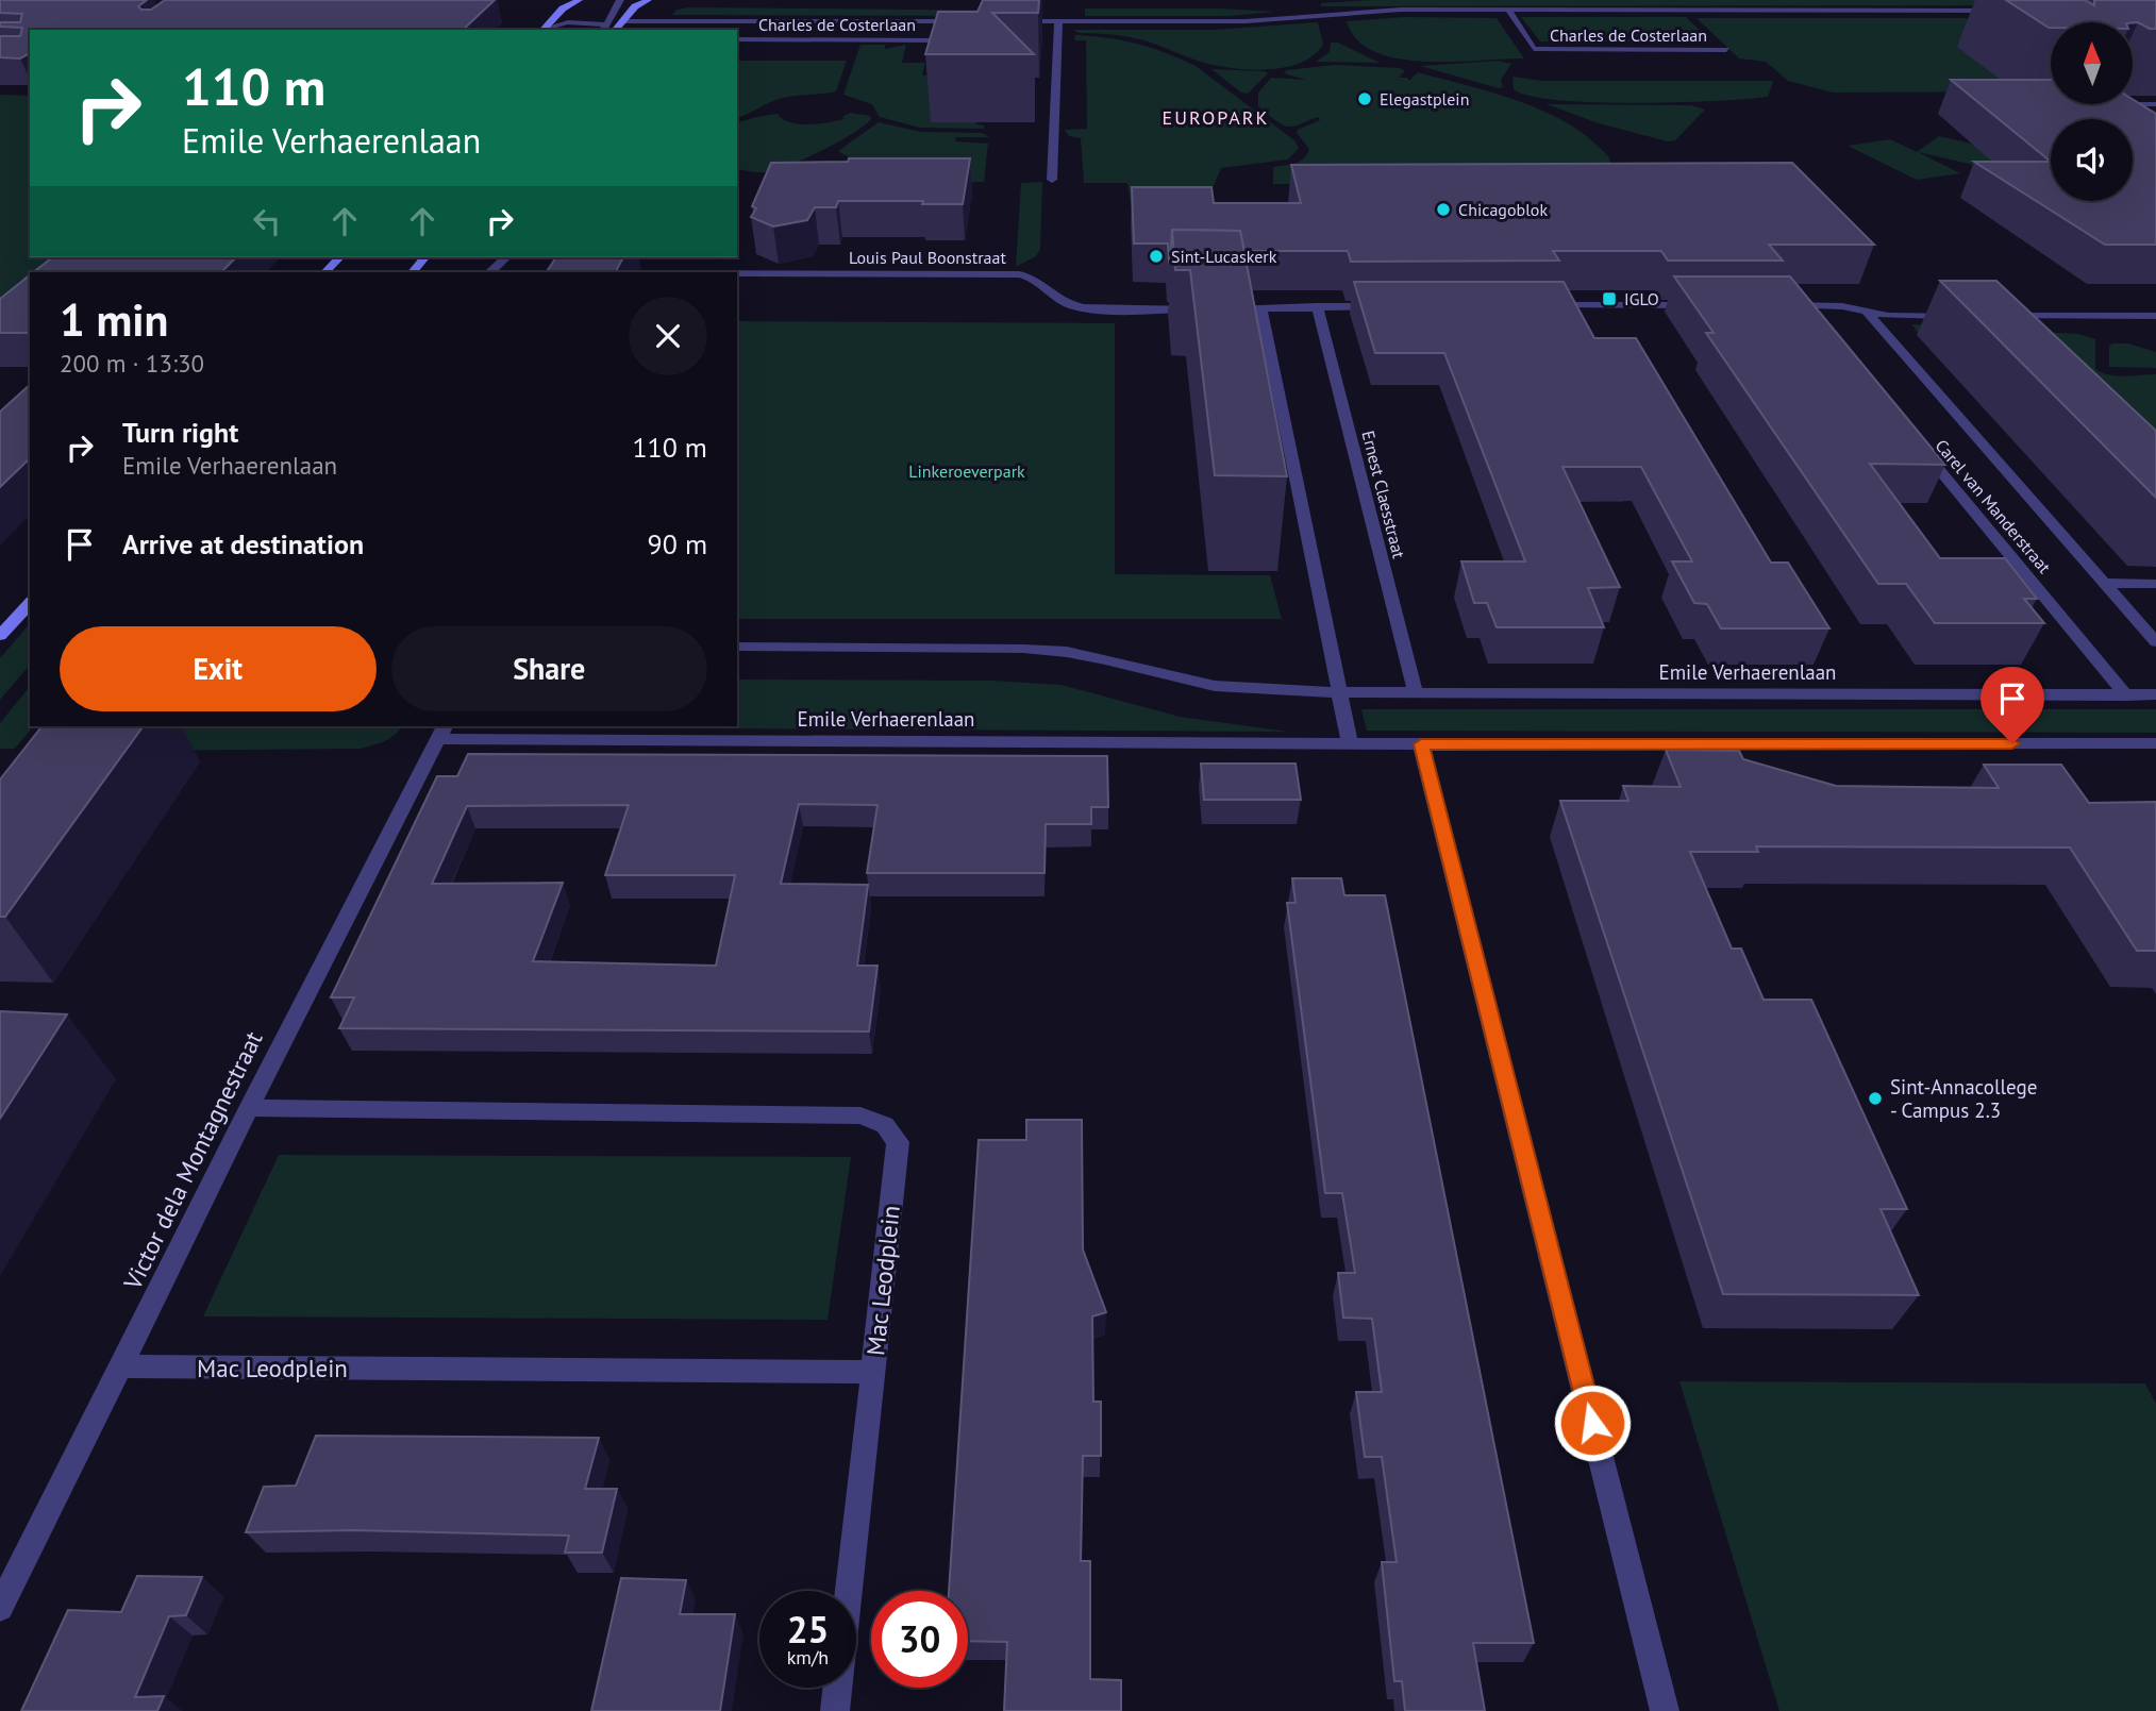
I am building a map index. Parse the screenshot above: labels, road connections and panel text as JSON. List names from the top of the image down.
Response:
{
  "streets": {
    "street": [
      "Charles de Costerlaan",
      "Louis Paul Boonstraat",
      "Ernest Claesstraat",
      "Carel van Manderstraat",
      "Emile Verhaerenlaan",
      "Victor dela Montagnestraat",
      "Mac Leodplein"
    ]
  },
  "crossings": [
    ["Ernest Claesstraat", "Emile Verhaerenlaan"],
    ["Carel van Manderstraat", "Emile Verhaerenlaan"],
    ["Emile Verhaerenlaan", "Victor dela Montagnestraat"],
    ["Victor dela Montagnestraat", "Mac Leodplein"]
  ],
  "districts": ["EUROPARK"],
  "parks": ["Linkeroeverpark"],
  "places": {
    "other": [
      "Elegastplein",
      "Chicagoblok",
      "Sint-Lucaskerk",
      "Sint-Annacollege - Campus 2.3"
    ],
    "transit": ["IGLO"]
  },
  "north": "top",
  "page": {
    "turn": ["110 m", "Emile Verhaerenlaan"],
    "heading": ["1 min", "200 m · 13:30"],
    "list": [
      {
        "name": "Turn right",
        "note": "Emile Verhaerenlaan",
        "value": "110 m"
      },
      {
        "name": "Arrive at destination",
        "value": "90 m"
      }
    ],
    "buttons": ["Exit", "Share"],
    "speed": "25 km/h",
    "limit": "30"
  }
}
